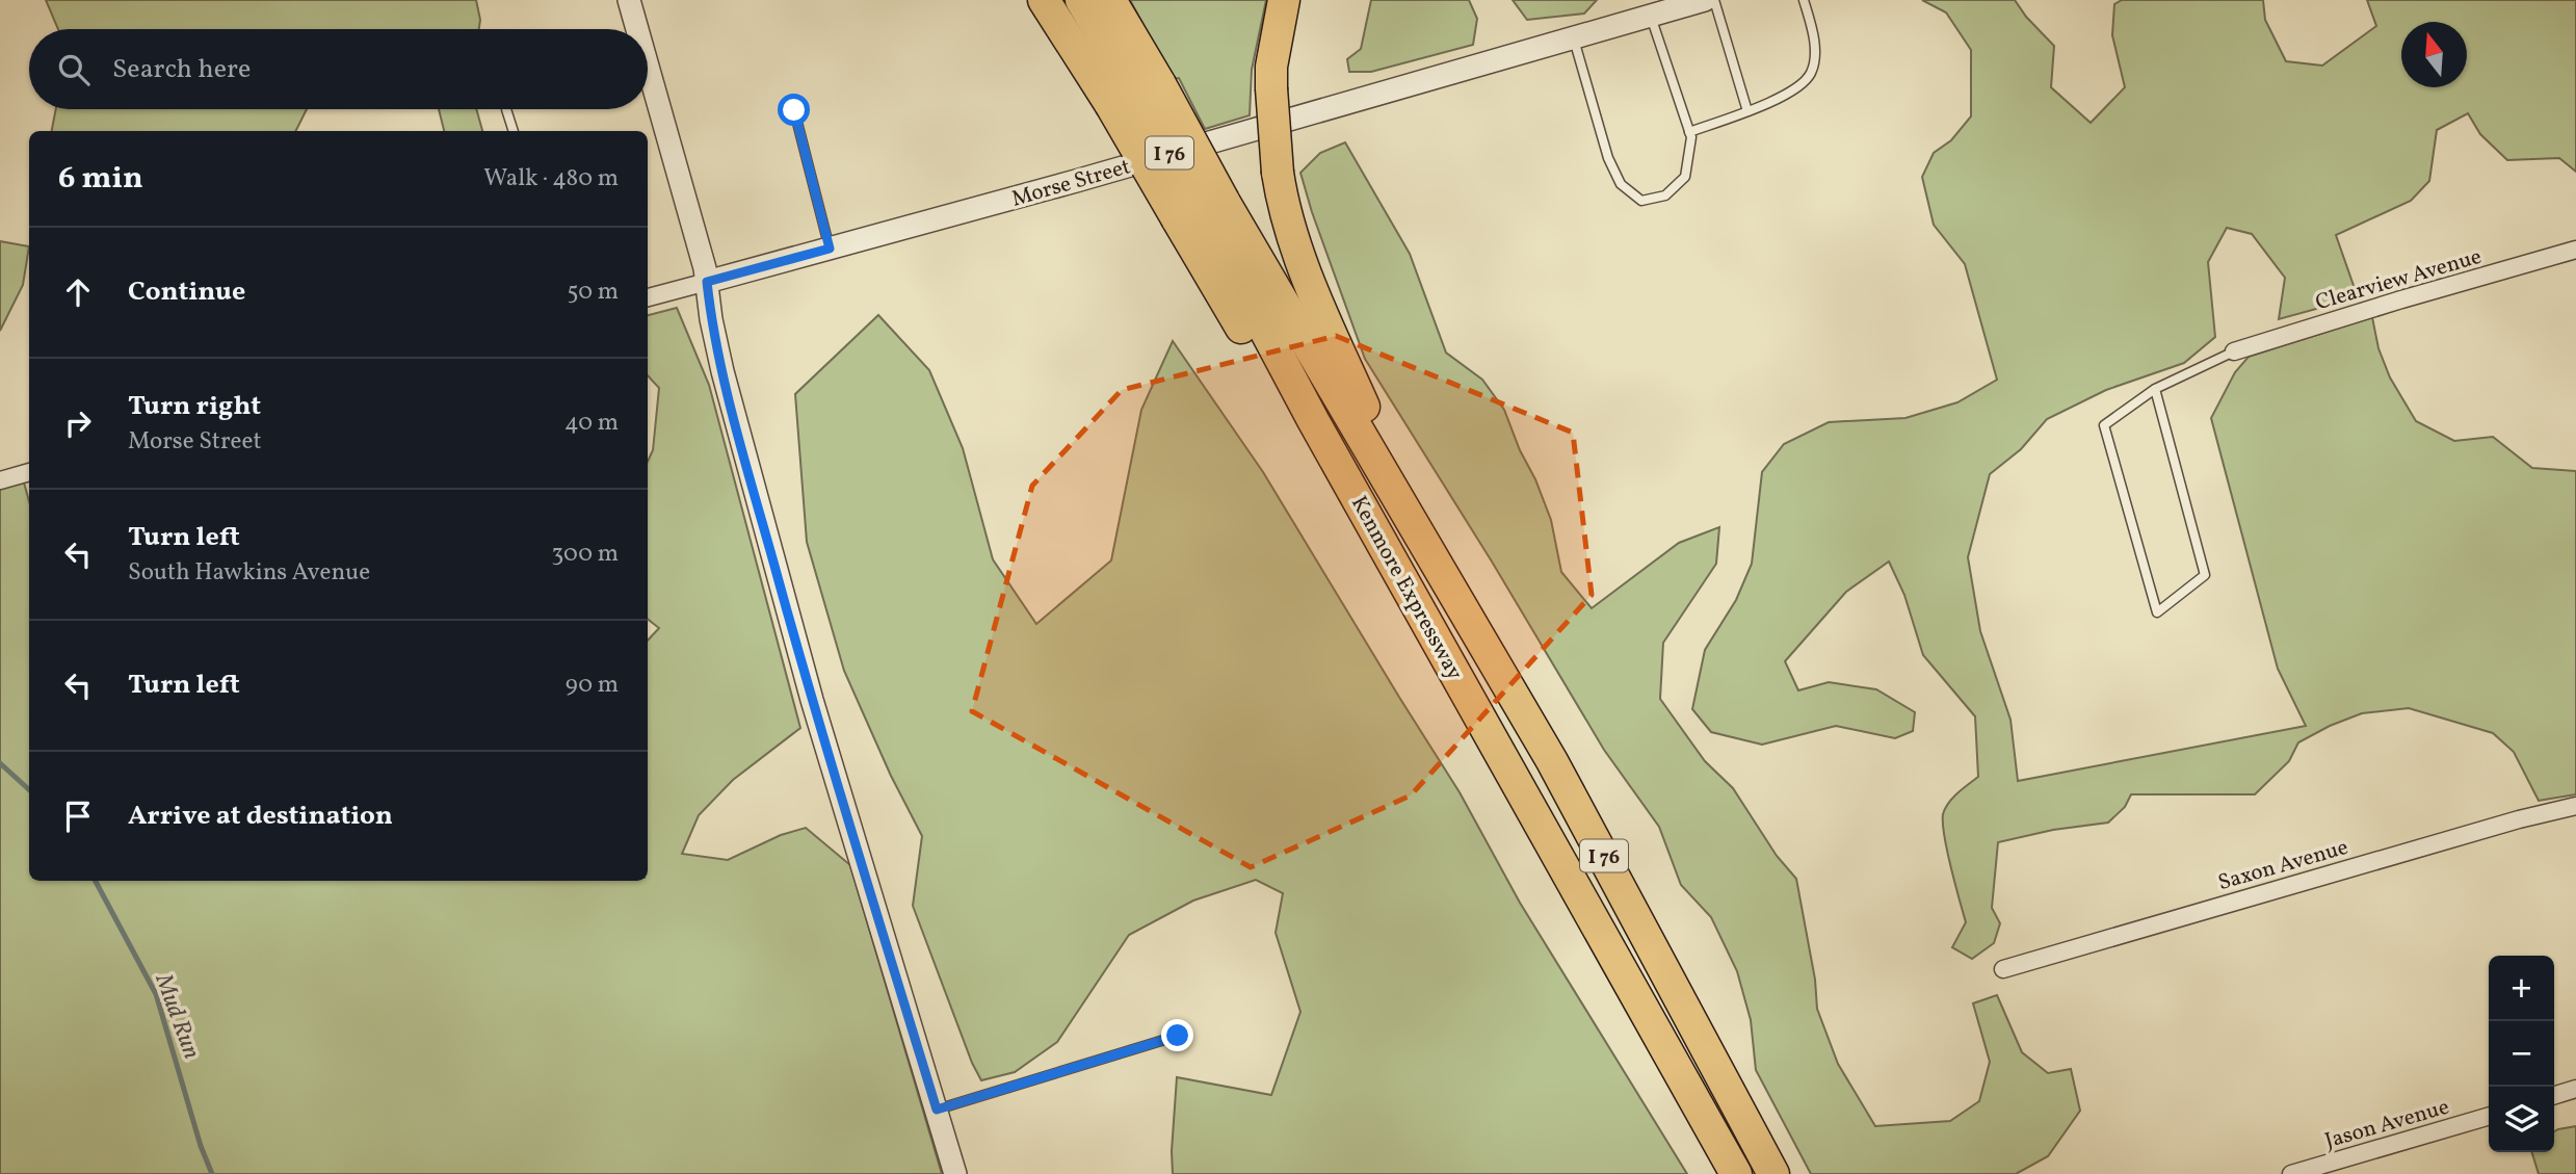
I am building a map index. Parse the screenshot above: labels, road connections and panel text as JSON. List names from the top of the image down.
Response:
{
  "streets": {
    "highway": ["I 76", "Kenmore Expressway"],
    "street": [
      "Morse Street",
      "Clearview Avenue",
      "Saxon Avenue",
      "Jason Avenue"
    ]
  },
  "crossings": [
    ["I 76", "Kenmore Expressway"]
  ],
  "water": ["Mud Run"],
  "north": "top",
  "page": {
    "search": "Search here",
    "heading": ["6 min", "Walk · 480 m"],
    "list": [
      ["Continue", "50 m"],
      ["Turn right", "Morse Street", "40 m"],
      ["Turn left", "South Hawkins Avenue", "300 m"],
      ["Turn left", "90 m"],
      "Arrive at destination"
    ],
    "map_buttons": ["+", "−"]
  }
}
